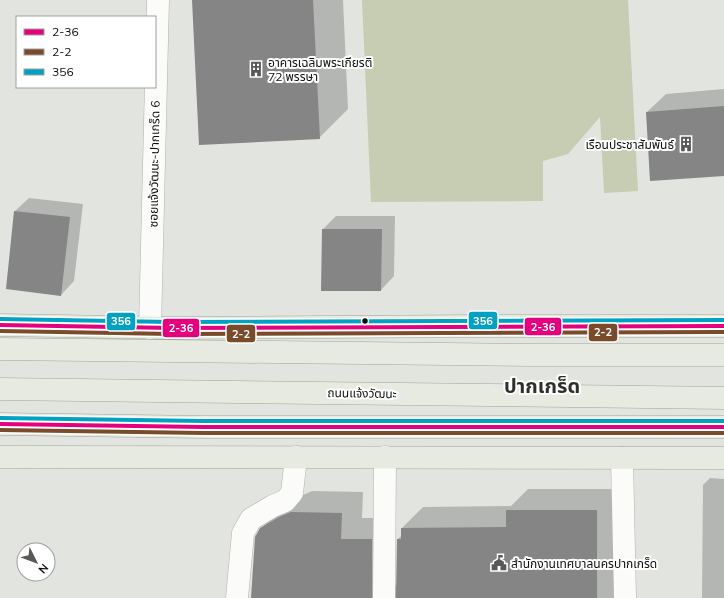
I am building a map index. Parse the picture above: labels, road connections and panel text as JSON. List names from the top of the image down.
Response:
{
  "streets": {
    "main road": ["ถนนแจ้งวัฒนะ"],
    "street": ["ซอยแจ้งวัฒนะ-ปากเกร็ด 6"]
  },
  "districts": ["ปากเกร็ด"],
  "places": {
    "building": ["อาคารเฉลิมพระเกียรติ 72 พรรษา", "เรือนประชาสัมพันธ์"],
    "public building": ["สำนักงานเทศบาลนครปากเกร็ด"]
  },
  "lines": ["transit line 356", "transit line 2-36", "transit line 2-2"],
  "legend": ["2-36", "2-2", "356"],
  "north": "bottom right"
}
